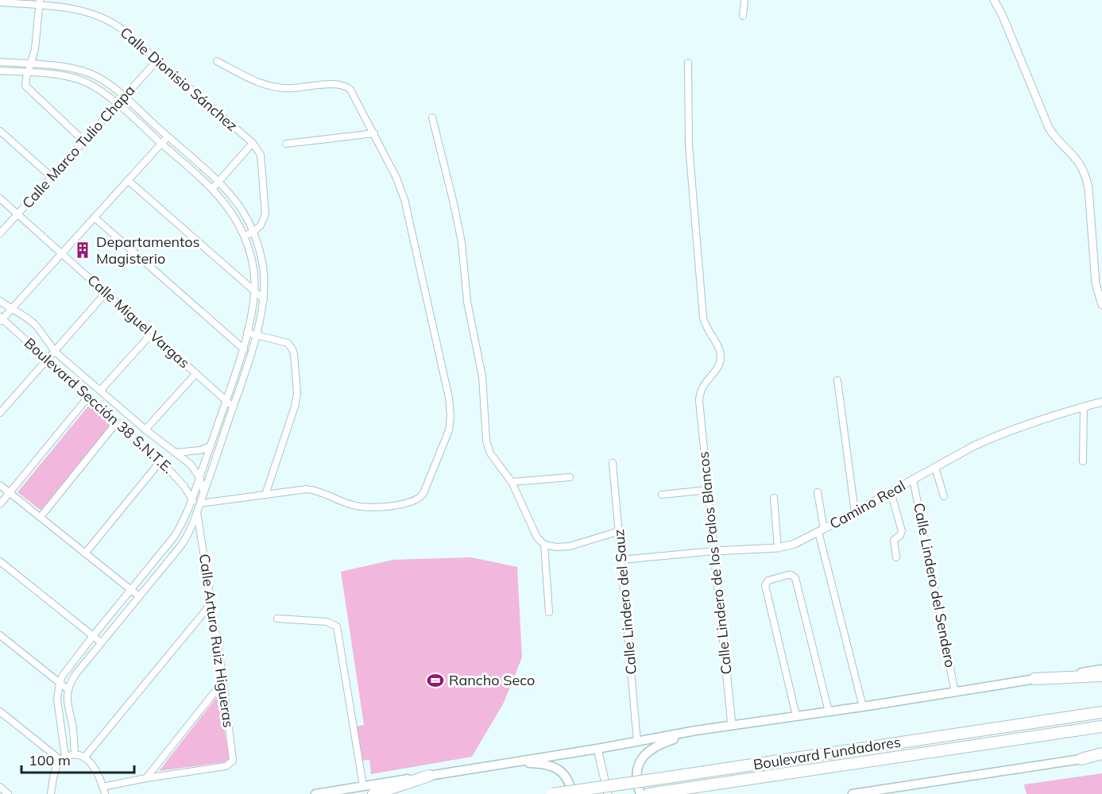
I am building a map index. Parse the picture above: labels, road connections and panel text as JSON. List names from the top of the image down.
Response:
{
  "streets": {
    "highway": ["Boulevard Fundadores"],
    "street": [
      "Calle Dionisio Sánchez",
      "Calle Marco Tulio Chapa",
      "Calle Miguel Vargas",
      "Boulevard Sección 38 S.N.T.E.",
      "Camino Real",
      "Calle Lindero de los Palos Blancos",
      "Calle Lindero del Sendero",
      "Calle Lindero del Sauz",
      "Calle Arturo Ruiz Higueras"
    ]
  },
  "crossings": [
    ["Calle Dionisio Sánchez", "Calle Marco Tulio Chapa"],
    ["Calle Marco Tulio Chapa", "Calle Miguel Vargas"],
    ["Boulevard Sección 38 S.N.T.E.", "Calle Arturo Ruiz Higueras"],
    ["Camino Real", "Calle Lindero de los Palos Blancos"],
    ["Camino Real", "Calle Lindero del Sendero"],
    ["Camino Real", "Calle Lindero del Sauz"]
  ],
  "places": {
    "building": ["Departamentos Magisterio"],
    "sports": ["Rancho Seco"]
  },
  "scale_bar": "100 m"
}
